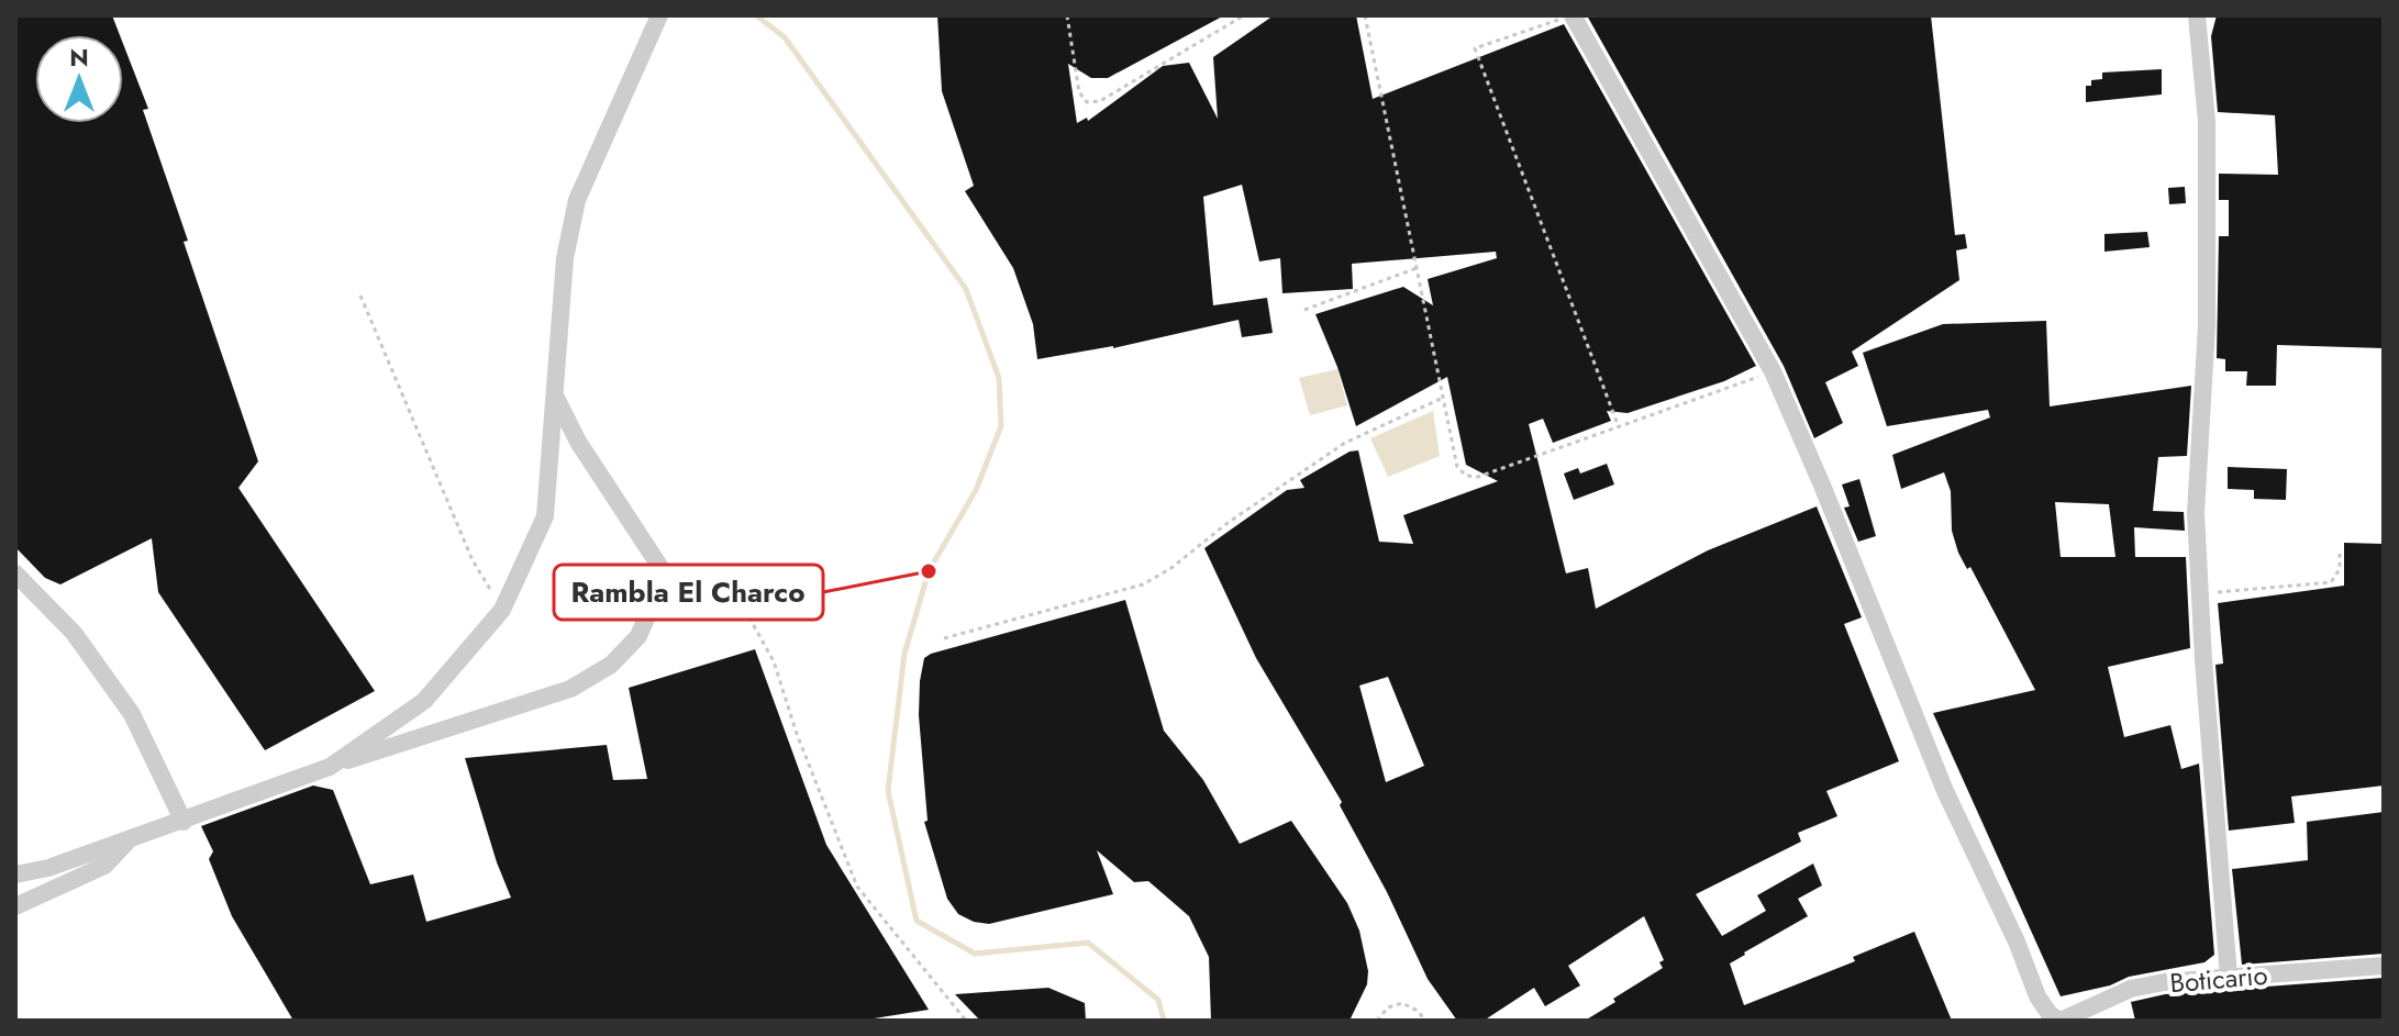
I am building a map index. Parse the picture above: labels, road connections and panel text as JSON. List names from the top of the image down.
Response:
{
  "streets": {
    "street": ["Boticario"]
  },
  "places": ["Rambla El Charco"],
  "north": "top"
}
